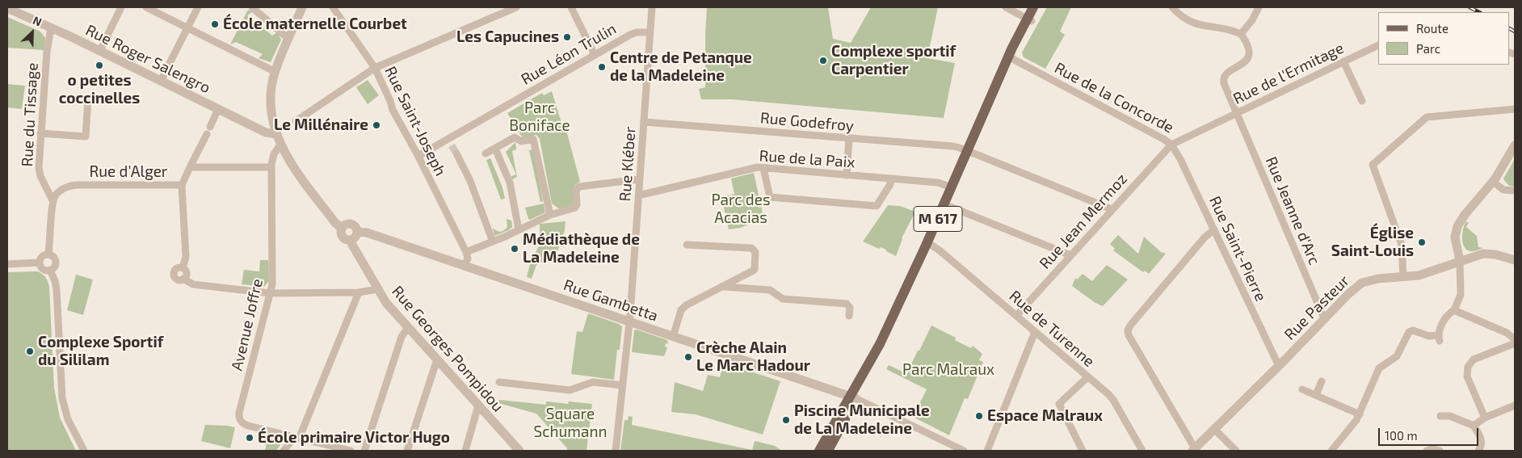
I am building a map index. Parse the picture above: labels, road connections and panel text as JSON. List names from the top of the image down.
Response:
{
  "streets": {
    "main road": ["M 617"],
    "street": [
      "Rue Léon Trulin",
      "Rue Roger Salengro",
      "Rue de l'Ermitage",
      "Rue de la Concorde",
      "Rue du Tissage",
      "Rue Saint-Joseph",
      "Rue Godefroy",
      "Rue de la Paix",
      "Rue Kléber",
      "Rue d'Alger",
      "Rue Jeanne d'Arc",
      "Rue Jean Mermoz",
      "Rue Saint-Pierre",
      "Rue Gambetta",
      "Rue Pasteur",
      "Avenue Joffre",
      "Rue de Turenne",
      "Rue Georges Pompidou"
    ]
  },
  "crossings": [
    ["Rue Léon Trulin", "Rue Saint-Joseph"],
    ["Rue Léon Trulin", "Rue Kléber"],
    ["Rue Roger Salengro", "Rue du Tissage"],
    ["Rue de l'Ermitage", "Rue de la Concorde"],
    ["Rue de l'Ermitage", "Rue Jeanne d'Arc"],
    ["Rue de la Concorde", "M 617"],
    ["Rue de la Concorde", "Rue Jean Mermoz"],
    ["Rue de la Concorde", "Rue Saint-Pierre"],
    ["Rue du Tissage", "Rue d'Alger"],
    ["Rue Godefroy", "Rue Kléber"],
    ["Rue Godefroy", "M 617"],
    ["Rue Godefroy", "Rue Jean Mermoz"],
    ["Rue de la Paix", "Rue Kléber"],
    ["Rue de la Paix", "M 617"],
    ["Rue Kléber", "Rue Gambetta"],
    ["Rue d'Alger", "Avenue Joffre"],
    ["Rue Jeanne d'Arc", "Rue Pasteur"],
    ["M 617", "Rue Gambetta"],
    ["M 617", "Rue de Turenne"],
    ["Rue Jean Mermoz", "Rue Saint-Pierre"],
    ["Rue Jean Mermoz", "Rue de Turenne"],
    ["Rue Saint-Pierre", "Rue Pasteur"],
    ["Rue Gambetta", "Rue Georges Pompidou"]
  ],
  "parks": [
    "Parc Boniface",
    "Parc des Acacias",
    "Parc Malraux",
    "Square Schumann"
  ],
  "places": [
    "École maternelle Courbet",
    "Les Capucines",
    "Complexe sportif Carpentier",
    "o petites coccinelles",
    "Centre de Petanque de la Madeleine",
    "Le Millénaire",
    "Église Saint-Louis",
    "Médiathèque de La Madeleine",
    "Complexe Sportif du Sililam",
    "Crèche Alain Le Marc Hadour",
    "Espace Malraux",
    "Piscine Municipale de La Madeleine",
    "École primaire Victor Hugo"
  ],
  "legend": ["Route", "Parc"],
  "scale_bar": "100 m",
  "north": "top right"
}
